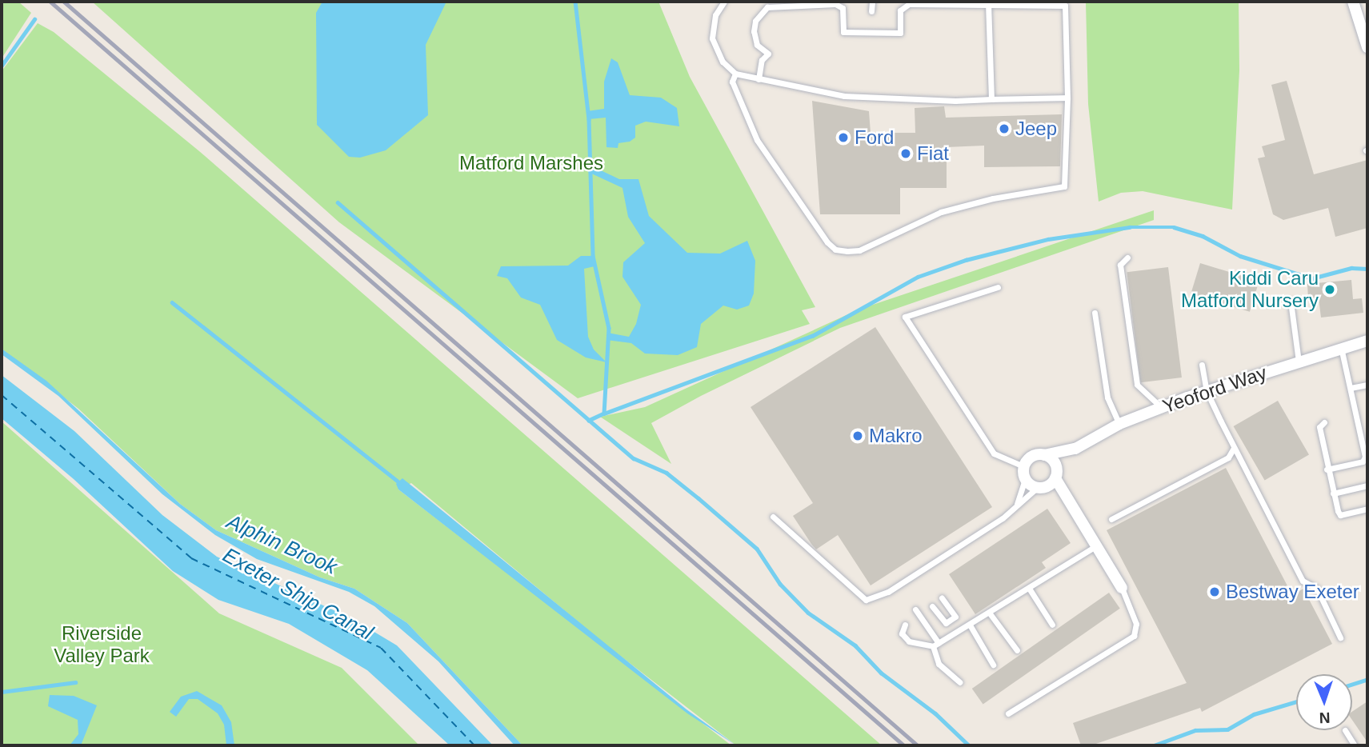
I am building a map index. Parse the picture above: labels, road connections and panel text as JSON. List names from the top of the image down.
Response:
{
  "streets": {
    "street": ["Yeoford Way"]
  },
  "water": ["Alphin Brook", "Exeter Ship Canal"],
  "parks": ["Matford Marshes", "Riverside Valley Park"],
  "places": [
    "Jeep",
    "Ford",
    "Fiat",
    "Kiddi Caru Matford Nursery",
    "Makro",
    "Bestway Exeter"
  ],
  "north": "bottom"
}
